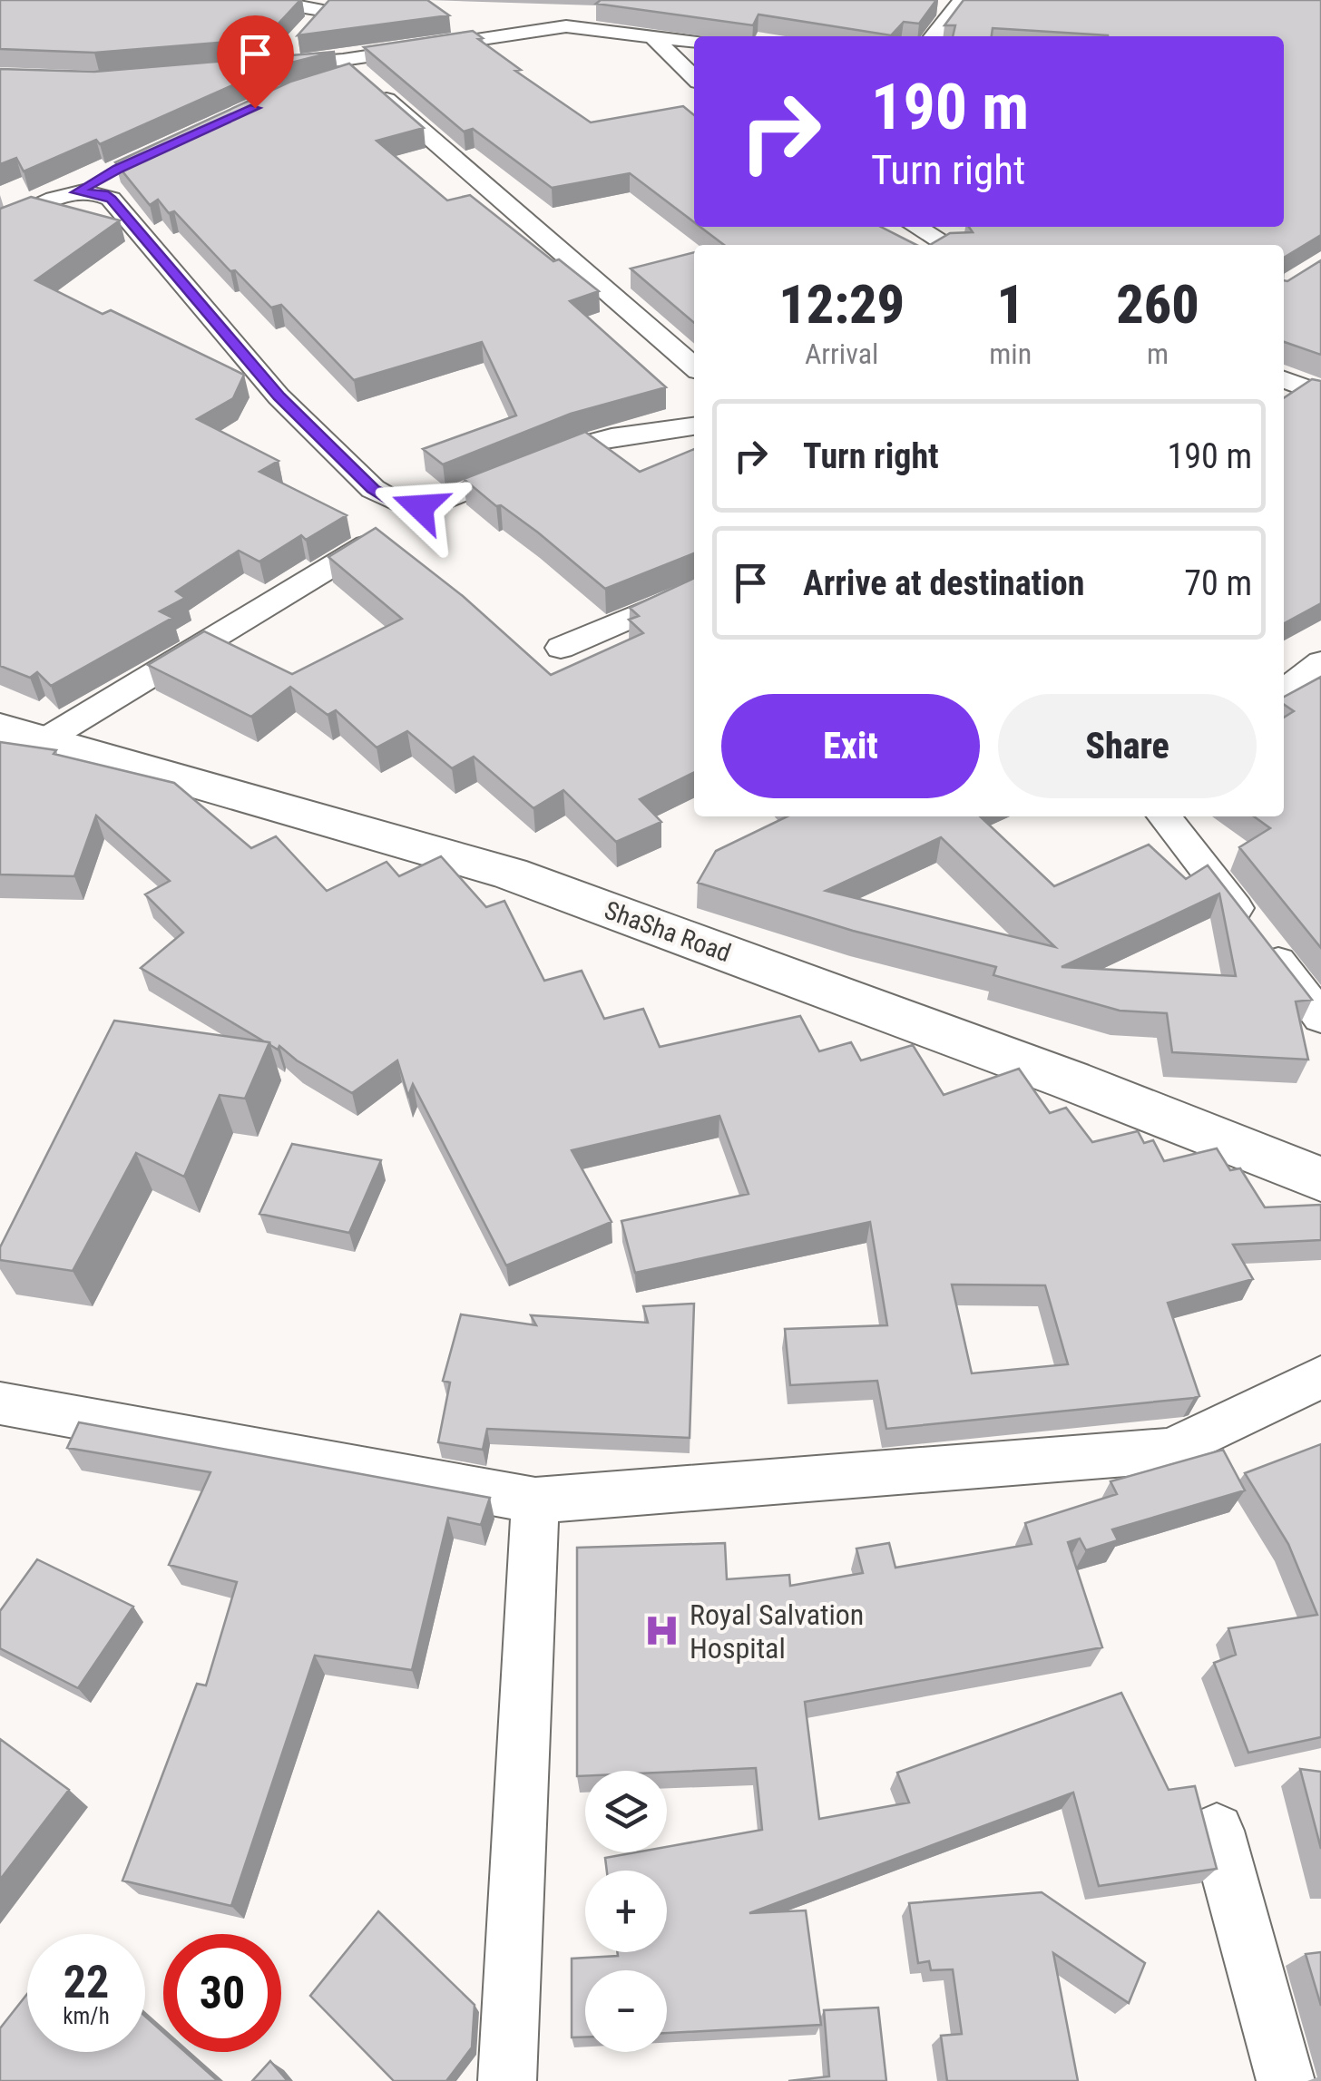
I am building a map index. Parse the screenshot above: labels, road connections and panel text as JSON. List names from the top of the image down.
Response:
{
  "streets": {
    "street": ["ShaSha Road"]
  },
  "places": {
    "hospital": ["Royal Salvation Hospital"]
  },
  "page": {
    "turn": ["190 m", "Turn right"],
    "eta": [
      "12:29",
      "Arrival",
      "1",
      "min",
      "260",
      "m"
    ],
    "list": [
      {
        "name": "Turn right",
        "value": "190 m"
      },
      {
        "name": "Arrive at destination",
        "value": "70 m"
      }
    ],
    "buttons": ["Exit", "Share"],
    "map_buttons": ["+", "−"],
    "speed": "22 km/h",
    "limit": "30"
  }
}
